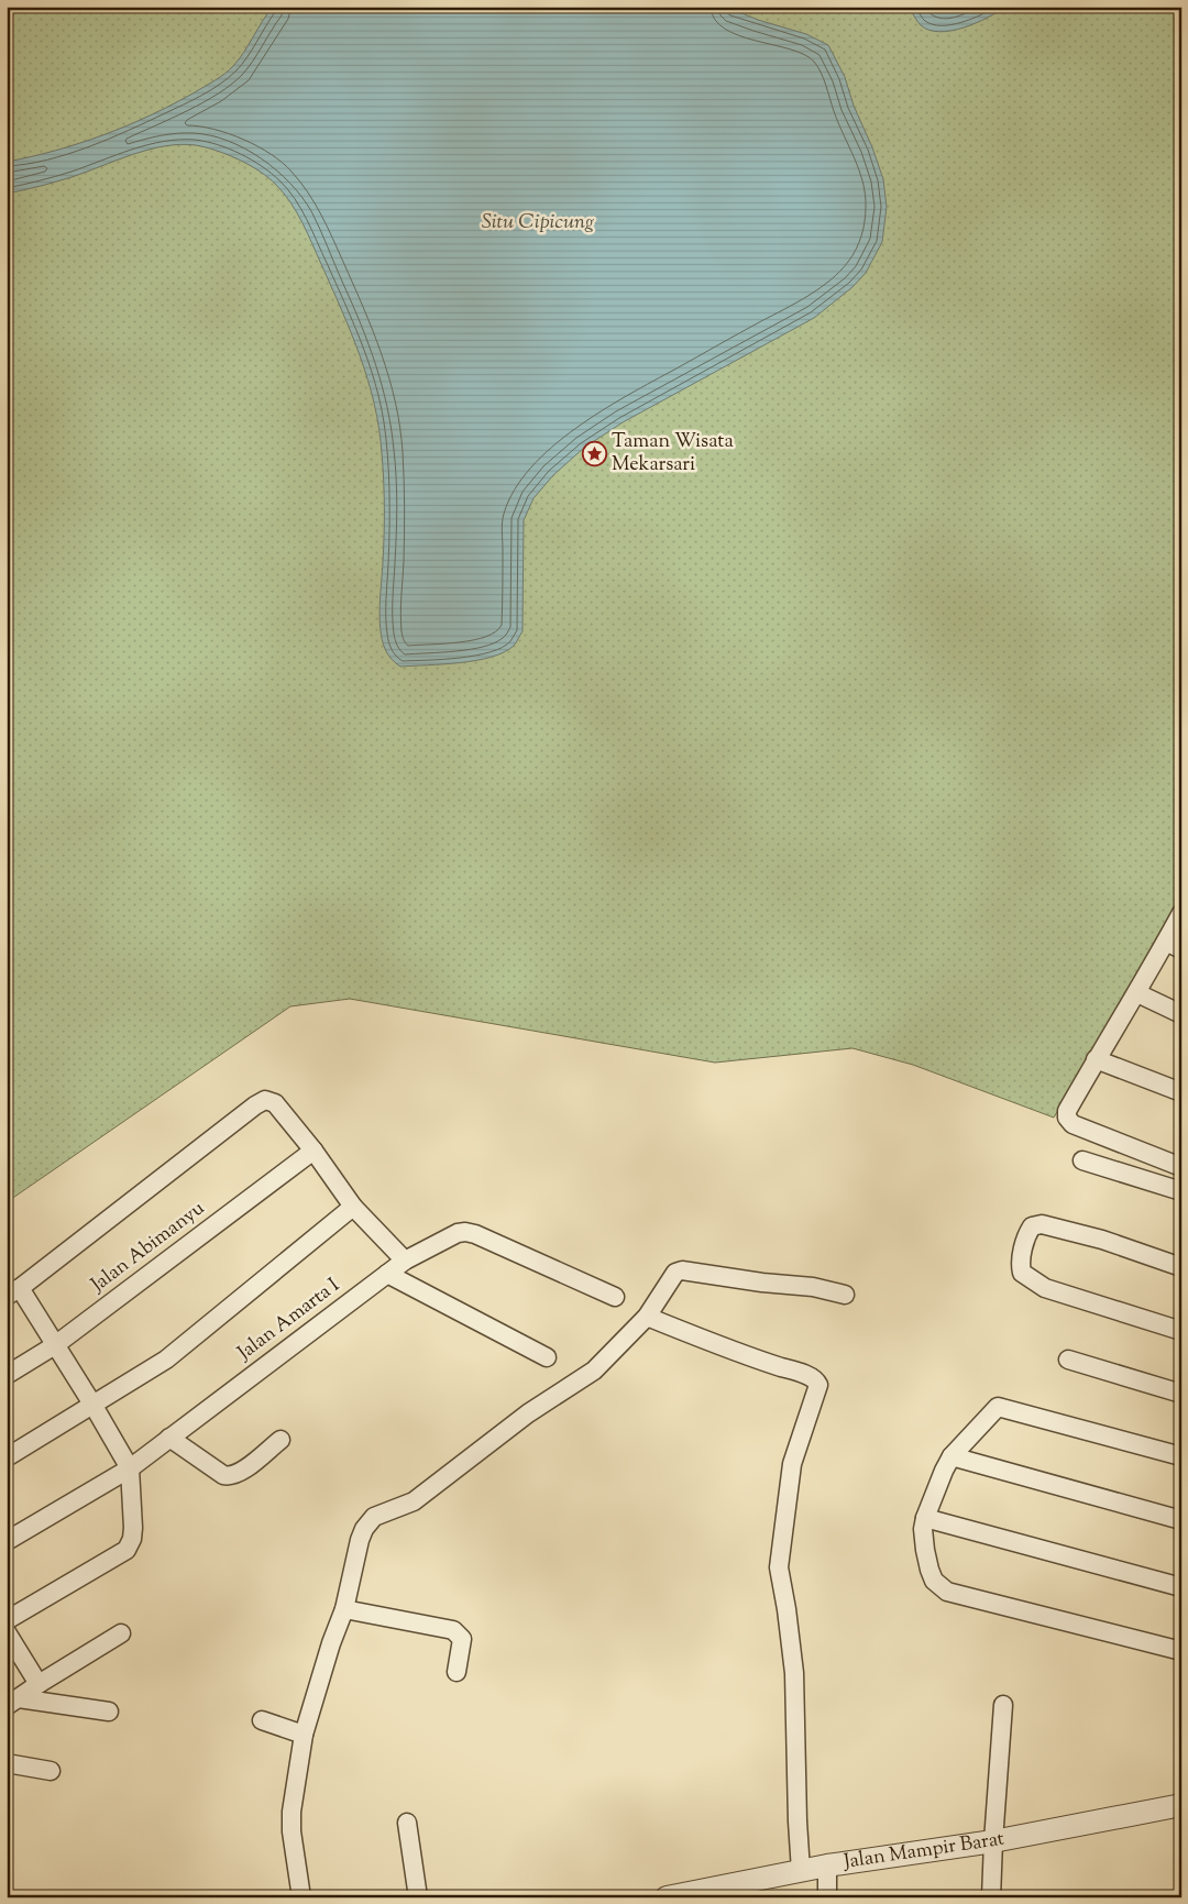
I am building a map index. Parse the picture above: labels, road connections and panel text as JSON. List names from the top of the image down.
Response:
{
  "streets": {
    "street": ["Jalan Abimanyu", "Jalan Amarta I", "Jalan Mampir Barat"]
  },
  "water": ["Situ Cipicung"],
  "places": {
    "place": ["Taman Wisata Mekarsari"]
  }
}
